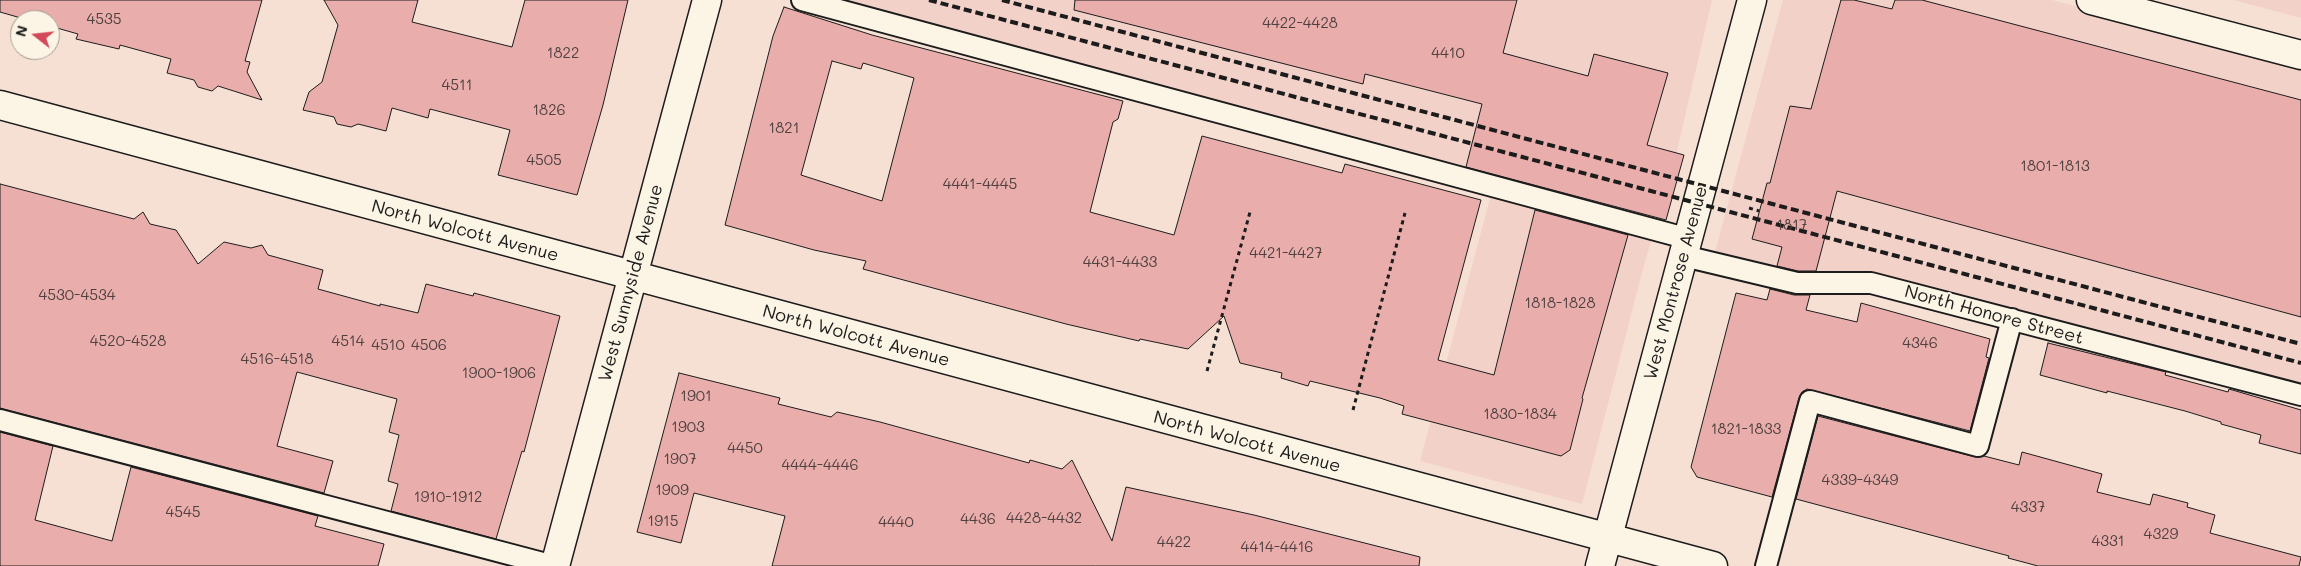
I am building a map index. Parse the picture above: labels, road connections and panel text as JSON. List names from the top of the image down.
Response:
{
  "streets": {
    "street": ["North Wolcott Avenue", "West Sunnyside Avenue", "West Montrose Avenue"],
    "lane": ["North Honore Street"]
  },
  "crossings": [
    ["North Wolcott Avenue", "West Sunnyside Avenue"],
    ["North Wolcott Avenue", "West Montrose Avenue"],
    ["West Montrose Avenue", "North Honore Street"]
  ],
  "house_numbers": [
    "4535",
    "4422-4428",
    "1822",
    "4410",
    "4511",
    "1826",
    "1821",
    "4505",
    "1801-1813",
    "4441-4445",
    "1817",
    "4421-4427",
    "4431-4433",
    "4530-4534",
    "1818-1828",
    "4520-4528",
    "4514",
    "4346",
    "4510",
    "4506",
    "4516-4518",
    "1900-1906",
    "1901",
    "1830-1834",
    "1903",
    "1821-1833",
    "4450",
    "1907",
    "4444-4446",
    "4339-4349",
    "1909",
    "1910-1912",
    "4337",
    "4545",
    "4428-4432",
    "4436",
    "1915",
    "4440",
    "4329",
    "4331",
    "4422",
    "4414-4416"
  ],
  "north": "left"
}
